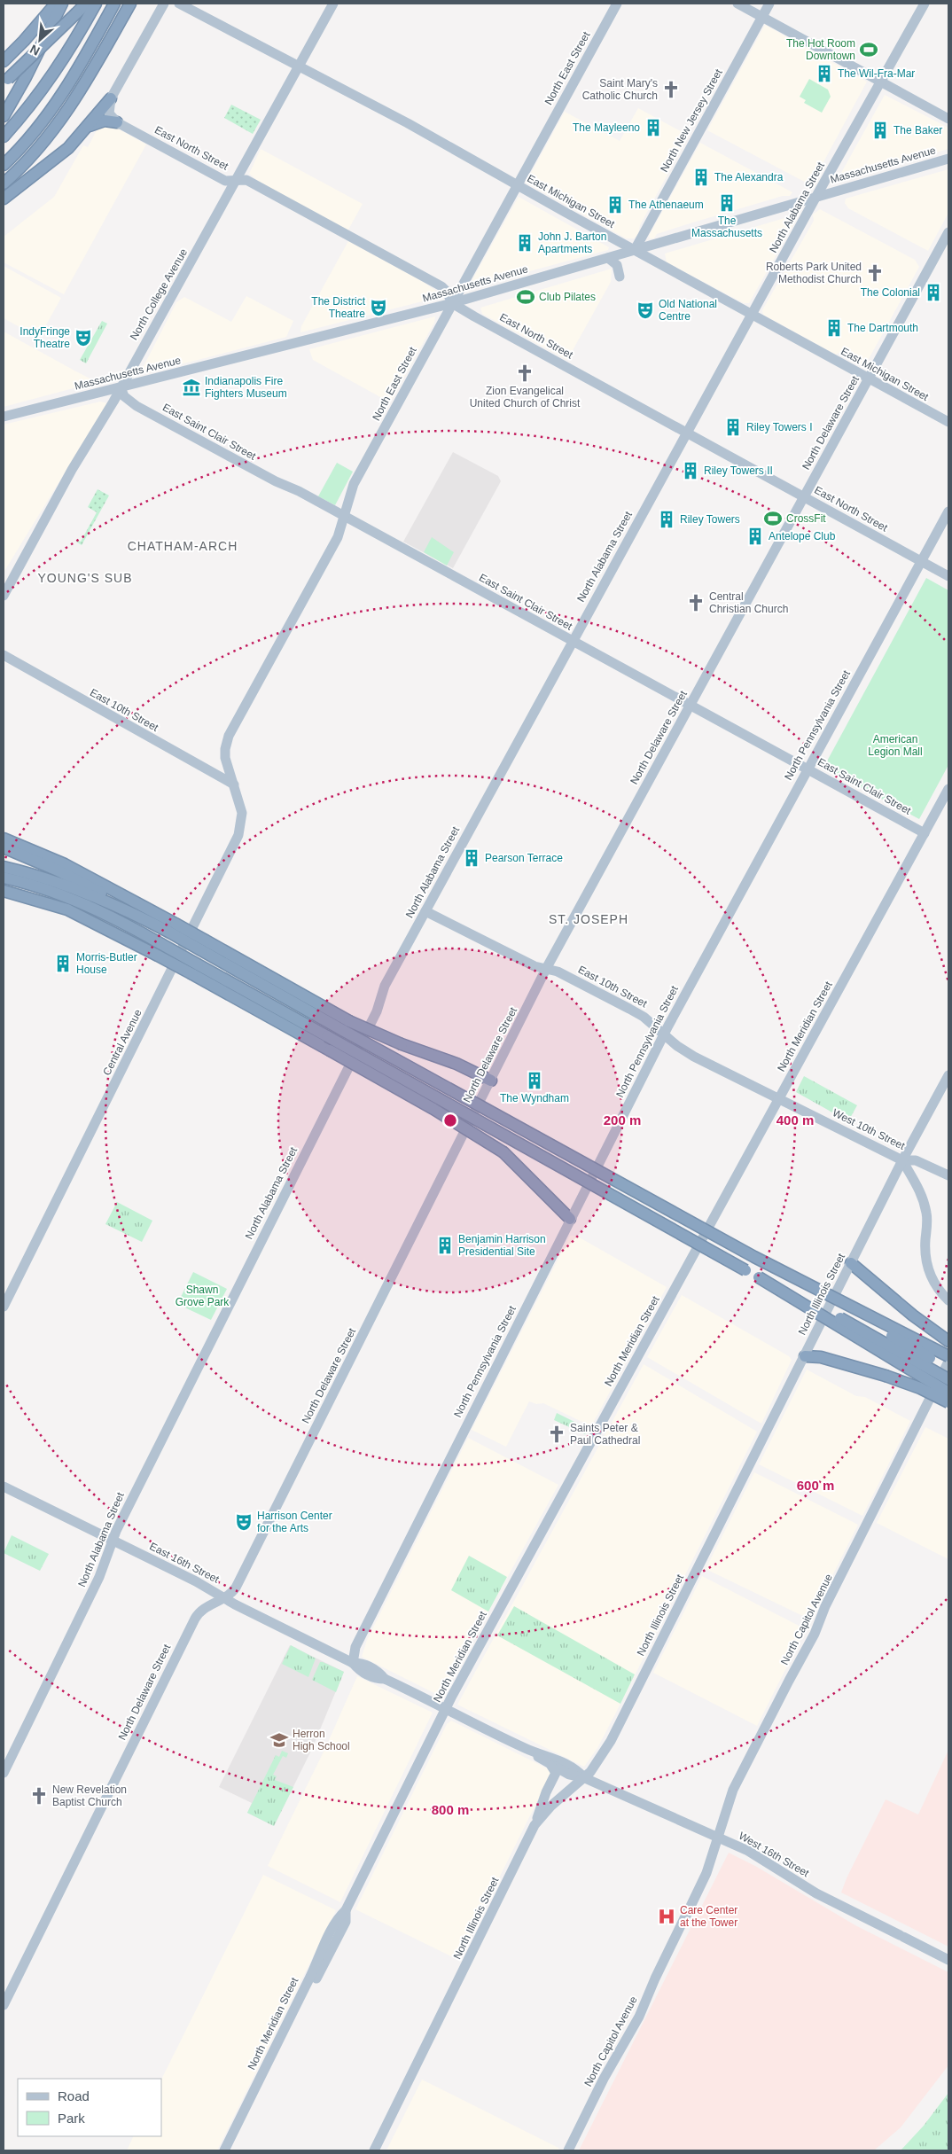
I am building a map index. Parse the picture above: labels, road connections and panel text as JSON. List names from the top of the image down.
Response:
{
  "streets": {
    "main road": [
      "North East Street",
      "North New Jersey Street",
      "East North Street",
      "Massachusetts Avenue",
      "East Michigan Street",
      "North Alabama Street",
      "North College Avenue",
      "North Delaware Street",
      "East Saint Clair Street",
      "East 10th Street",
      "North Pennsylvania Street",
      "North Meridian Street",
      "Central Avenue",
      "West 10th Street",
      "North Illinois Street",
      "East 16th Street",
      "North Capitol Avenue",
      "West 16th Street"
    ]
  },
  "crossings": [
    ["North East Street", "East North Street"],
    ["North East Street", "Massachusetts Avenue"],
    ["North East Street", "East Michigan Street"],
    ["North East Street", "East Saint Clair Street"],
    ["North East Street", "East 10th Street"],
    ["North East Street", "Central Avenue"],
    ["North New Jersey Street", "Massachusetts Avenue"],
    ["North New Jersey Street", "East Michigan Street"],
    ["East North Street", "Massachusetts Avenue"],
    ["East North Street", "North Alabama Street"],
    ["East North Street", "North College Avenue"],
    ["East North Street", "North Delaware Street"],
    ["East North Street", "North Pennsylvania Street"],
    ["Massachusetts Avenue", "East Michigan Street"],
    ["Massachusetts Avenue", "North Alabama Street"],
    ["Massachusetts Avenue", "North College Avenue"],
    ["Massachusetts Avenue", "East Saint Clair Street"],
    ["East Michigan Street", "North Alabama Street"],
    ["East Michigan Street", "North College Avenue"],
    ["East Michigan Street", "North Delaware Street"],
    ["North Alabama Street", "East Saint Clair Street"],
    ["North Alabama Street", "East 10th Street"],
    ["North Alabama Street", "East 16th Street"],
    ["North College Avenue", "East Saint Clair Street"],
    ["North Delaware Street", "East Saint Clair Street"],
    ["North Delaware Street", "East 10th Street"],
    ["North Delaware Street", "East 16th Street"],
    ["East Saint Clair Street", "North Pennsylvania Street"],
    ["East Saint Clair Street", "North Meridian Street"],
    ["East 10th Street", "North Pennsylvania Street"],
    ["East 10th Street", "North Meridian Street"],
    ["East 10th Street", "Central Avenue"],
    ["East 10th Street", "West 10th Street"],
    ["North Pennsylvania Street", "East 16th Street"],
    ["North Meridian Street", "West 10th Street"],
    ["North Meridian Street", "East 16th Street"],
    ["North Meridian Street", "West 16th Street"],
    ["West 10th Street", "North Illinois Street"],
    ["North Illinois Street", "West 16th Street"],
    ["East 16th Street", "West 16th Street"],
    ["North Capitol Avenue", "West 16th Street"]
  ],
  "districts": ["CHATHAM-ARCH", "YOUNG'S SUB", "ST. JOSEPH"],
  "parks": ["American Legion Mall", "Shawn Grove Park"],
  "places": {
    "sports": ["The Hot Room Downtown", "Club Pilates", "CrossFit"],
    "building": [
      "The Wil-Fra-Mar",
      "The Mayleeno",
      "The Baker",
      "The Alexandra",
      "The Massachusetts",
      "The Athenaeum",
      "John J. Barton Apartments",
      "The Colonial",
      "The Dartmouth",
      "Riley Towers I",
      "Riley Towers II",
      "Riley Towers",
      "Antelope Club",
      "Pearson Terrace",
      "Morris-Butler House",
      "The Wyndham",
      "Benjamin Harrison Presidential Site"
    ],
    "church": [
      "Saint Mary's Catholic Church",
      "Roberts Park United Methodist Church",
      "Zion Evangelical United Church of Christ",
      "Central Christian Church",
      "Saints Peter & Paul Cathedral",
      "New Revelation Baptist Church"
    ],
    "theatre": [
      "The District Theatre",
      "Old National Centre",
      "IndyFringe Theatre",
      "Harrison Center for the Arts"
    ],
    "museum": ["Indianapolis Fire Fighters Museum"],
    "school or university": ["Herron High School"],
    "hospital": ["Care Center at the Tower"]
  },
  "legend": ["Road", "Park"],
  "north": "bottom left",
  "rings": [
    "200 m",
    "400 m",
    "600 m",
    "800 m"
  ]
}
